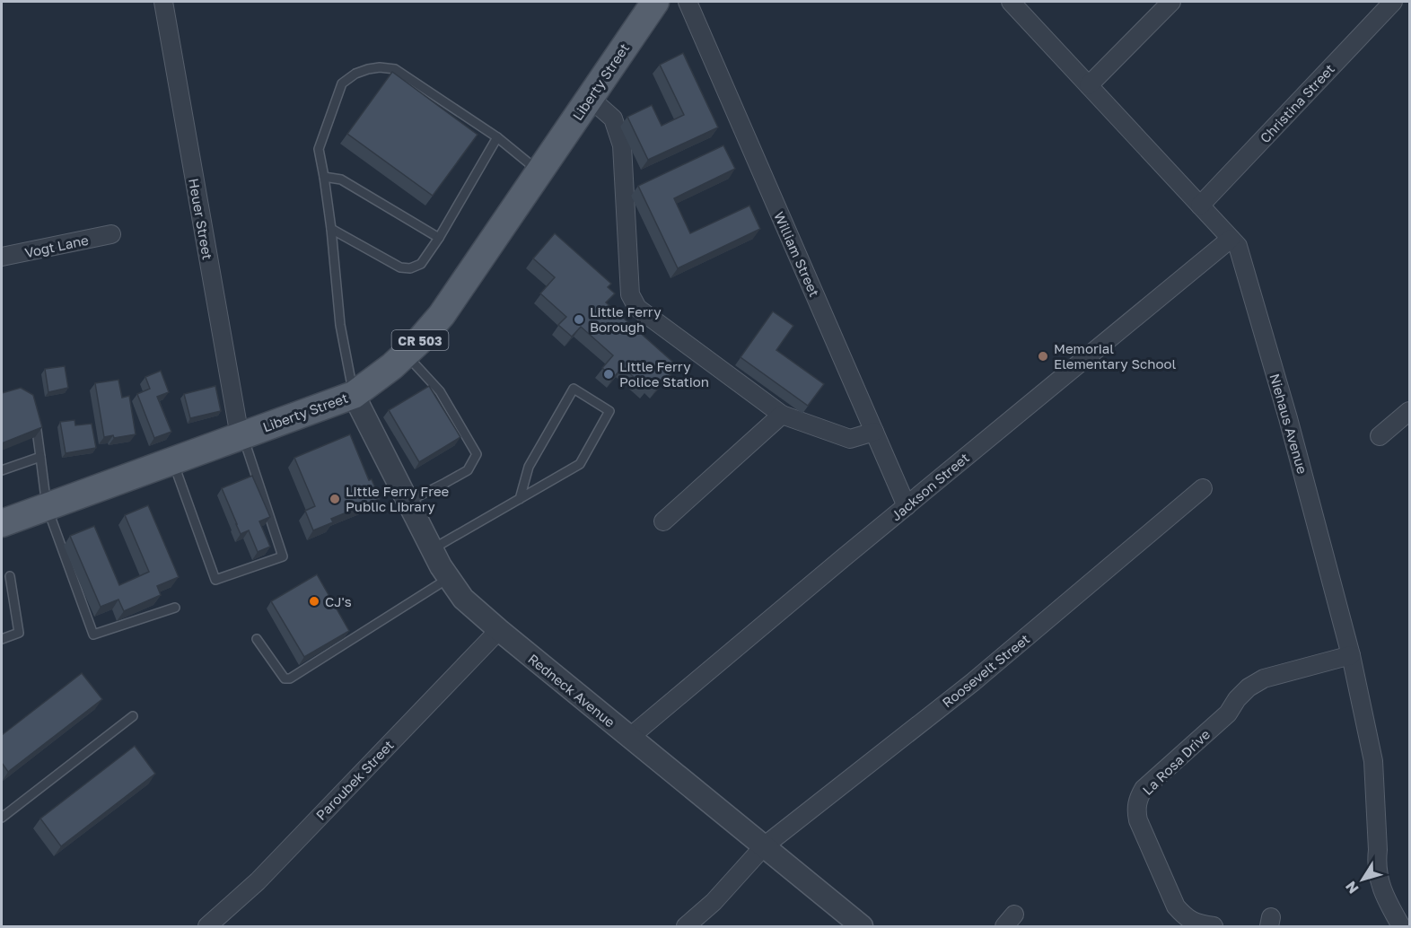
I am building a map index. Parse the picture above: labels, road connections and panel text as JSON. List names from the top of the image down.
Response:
{
  "streets": {
    "main road": ["Liberty Street", "CR 503"],
    "street": [
      "Christina Street",
      "Heuer Street",
      "Vogt Lane",
      "William Street",
      "Niehaus Avenue",
      "Jackson Street",
      "Roosevelt Street",
      "Redneck Avenue",
      "La Rosa Drive",
      "Paroubek Street"
    ]
  },
  "crossings": [
    ["Liberty Street", "Heuer Street"],
    ["Liberty Street", "Redneck Avenue"],
    ["Christina Street", "Niehaus Avenue"],
    ["William Street", "Jackson Street"],
    ["Niehaus Avenue", "Jackson Street"],
    ["Niehaus Avenue", "La Rosa Drive"],
    ["Jackson Street", "Redneck Avenue"],
    ["Roosevelt Street", "Redneck Avenue"],
    ["Redneck Avenue", "Paroubek Street"]
  ],
  "places": [
    "Little Ferry Borough",
    "Memorial Elementary School",
    "Little Ferry Police Station",
    "Little Ferry Free Public Library",
    "CJ's"
  ],
  "north": "bottom left"
}
